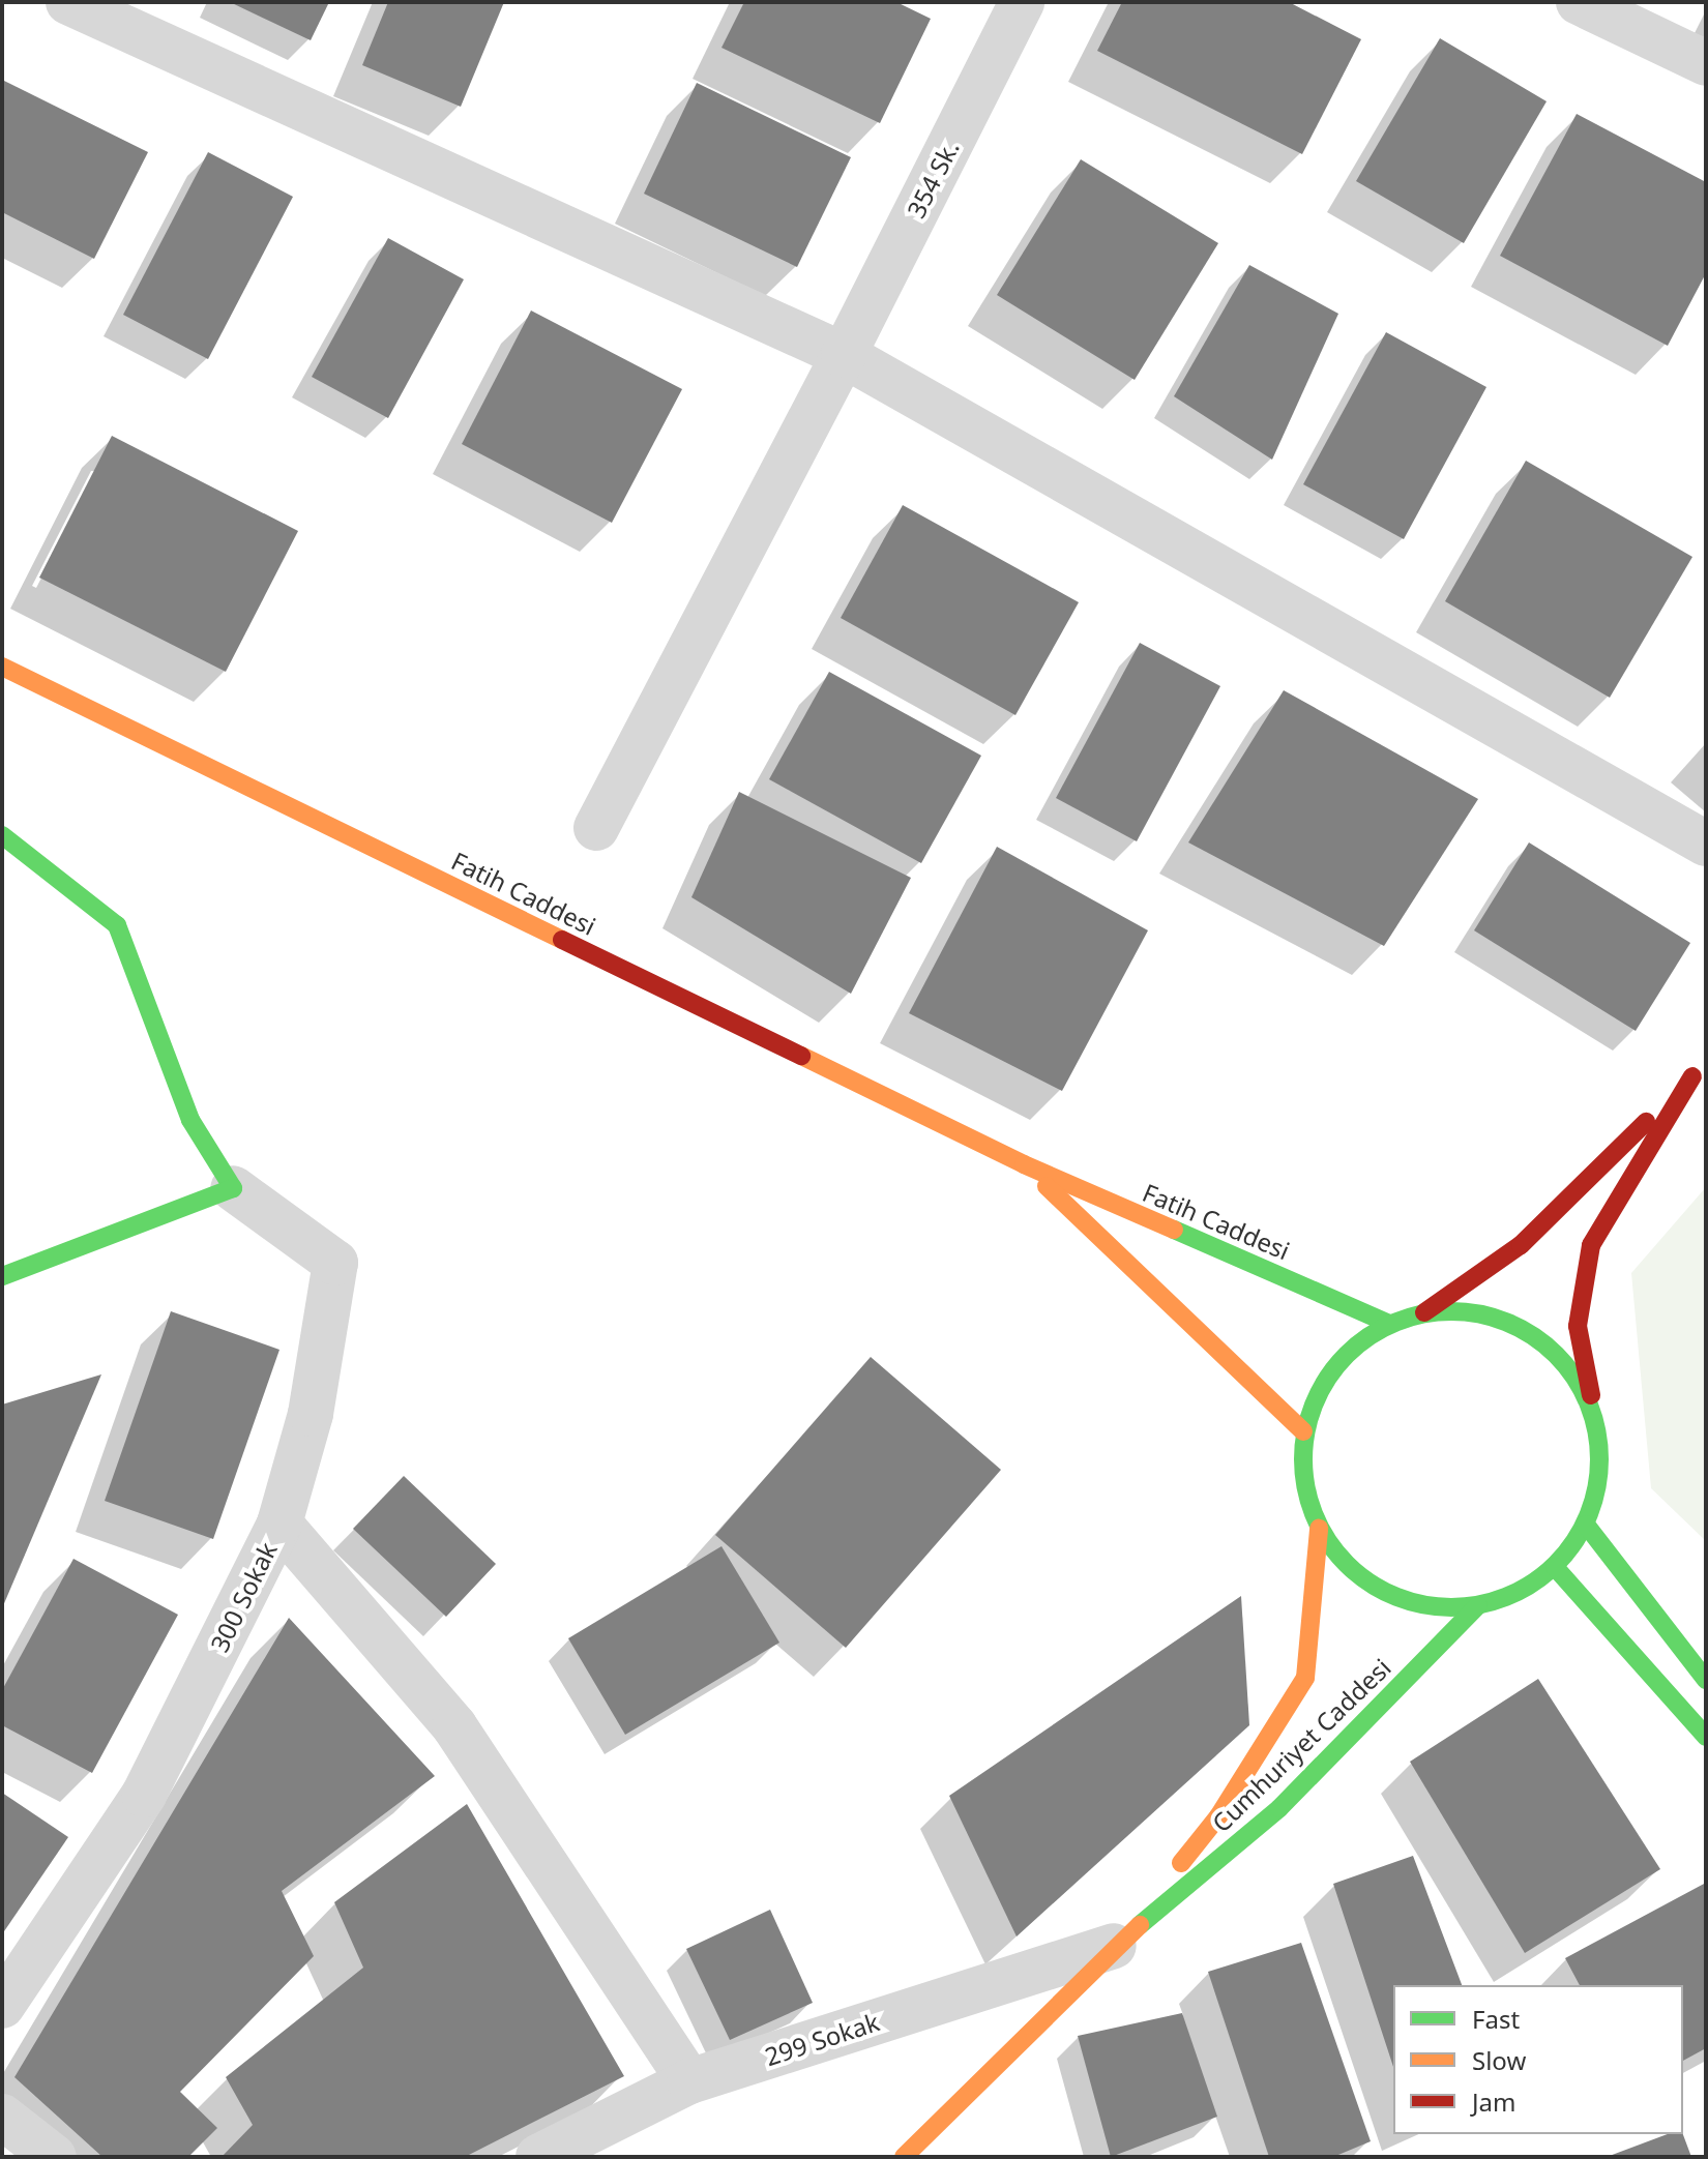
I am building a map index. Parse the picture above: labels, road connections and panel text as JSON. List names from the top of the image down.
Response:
{
  "streets": {
    "street": [
      "354 Sk.",
      "Fatih Caddesi",
      "300 Sokak",
      "Cumhuriyet Caddesi",
      "299 Sokak"
    ]
  },
  "crossings": [
    ["Cumhuriyet Caddesi", "299 Sokak"]
  ],
  "legend": ["Fast", "Slow", "Jam"]
}
